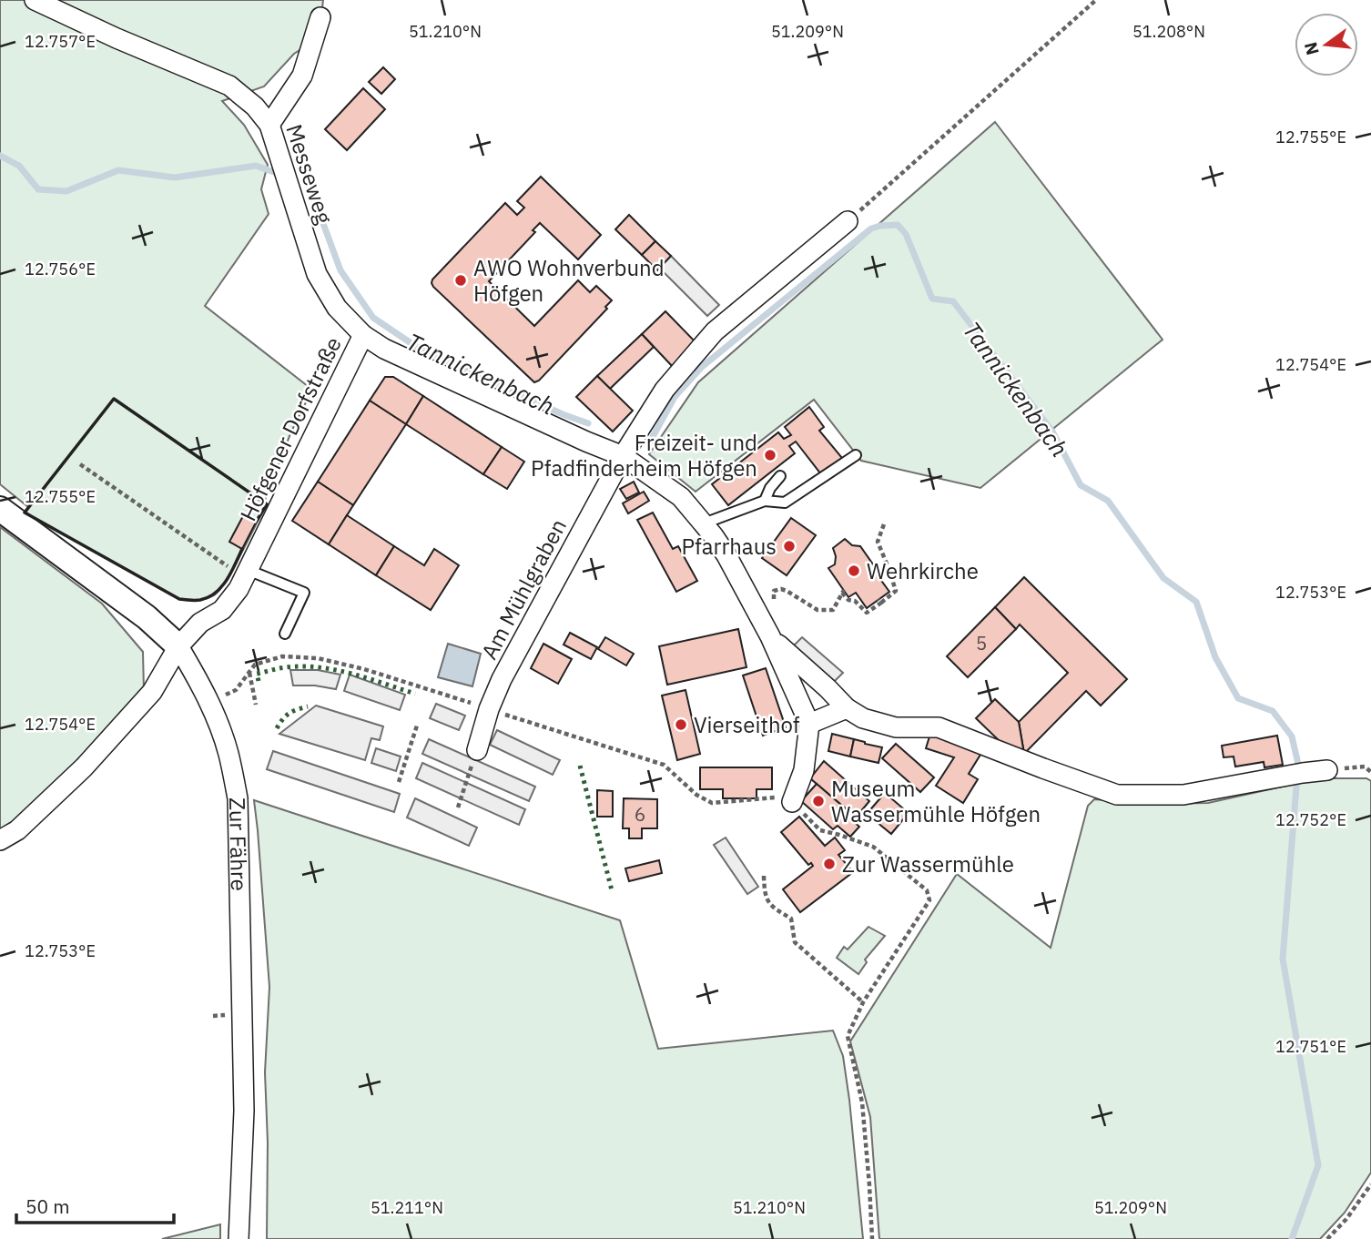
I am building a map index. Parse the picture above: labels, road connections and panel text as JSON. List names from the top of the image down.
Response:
{
  "streets": {
    "street": [
      "Messeweg",
      "Höfgener Dorfstraße",
      "Am Mühlgraben",
      "Zur Fähre"
    ]
  },
  "crossings": [
    ["Messeweg", "Höfgener Dorfstraße"],
    ["Höfgener Dorfstraße", "Am Mühlgraben"],
    ["Höfgener Dorfstraße", "Zur Fähre"]
  ],
  "water": ["Tannickenbach"],
  "places": [
    "AWO Wohnverbund Höfgen",
    "Freizeit- und Pfadfinderheim Höfgen",
    "Pfarrhaus",
    "Wehrkirche",
    "Vierseithof",
    "Museum Wassermühle Höfgen",
    "Zur Wassermühle"
  ],
  "house_numbers": ["5", "6"],
  "scale_bar": "50 m",
  "north": "left",
  "coordinates": [
    "51.210°N",
    "51.209°N",
    "51.208°N",
    "12.757°E",
    "12.755°E",
    "12.756°E",
    "12.754°E",
    "12.753°E",
    "12.752°E",
    "12.751°E",
    "51.211°N"
  ]
}
